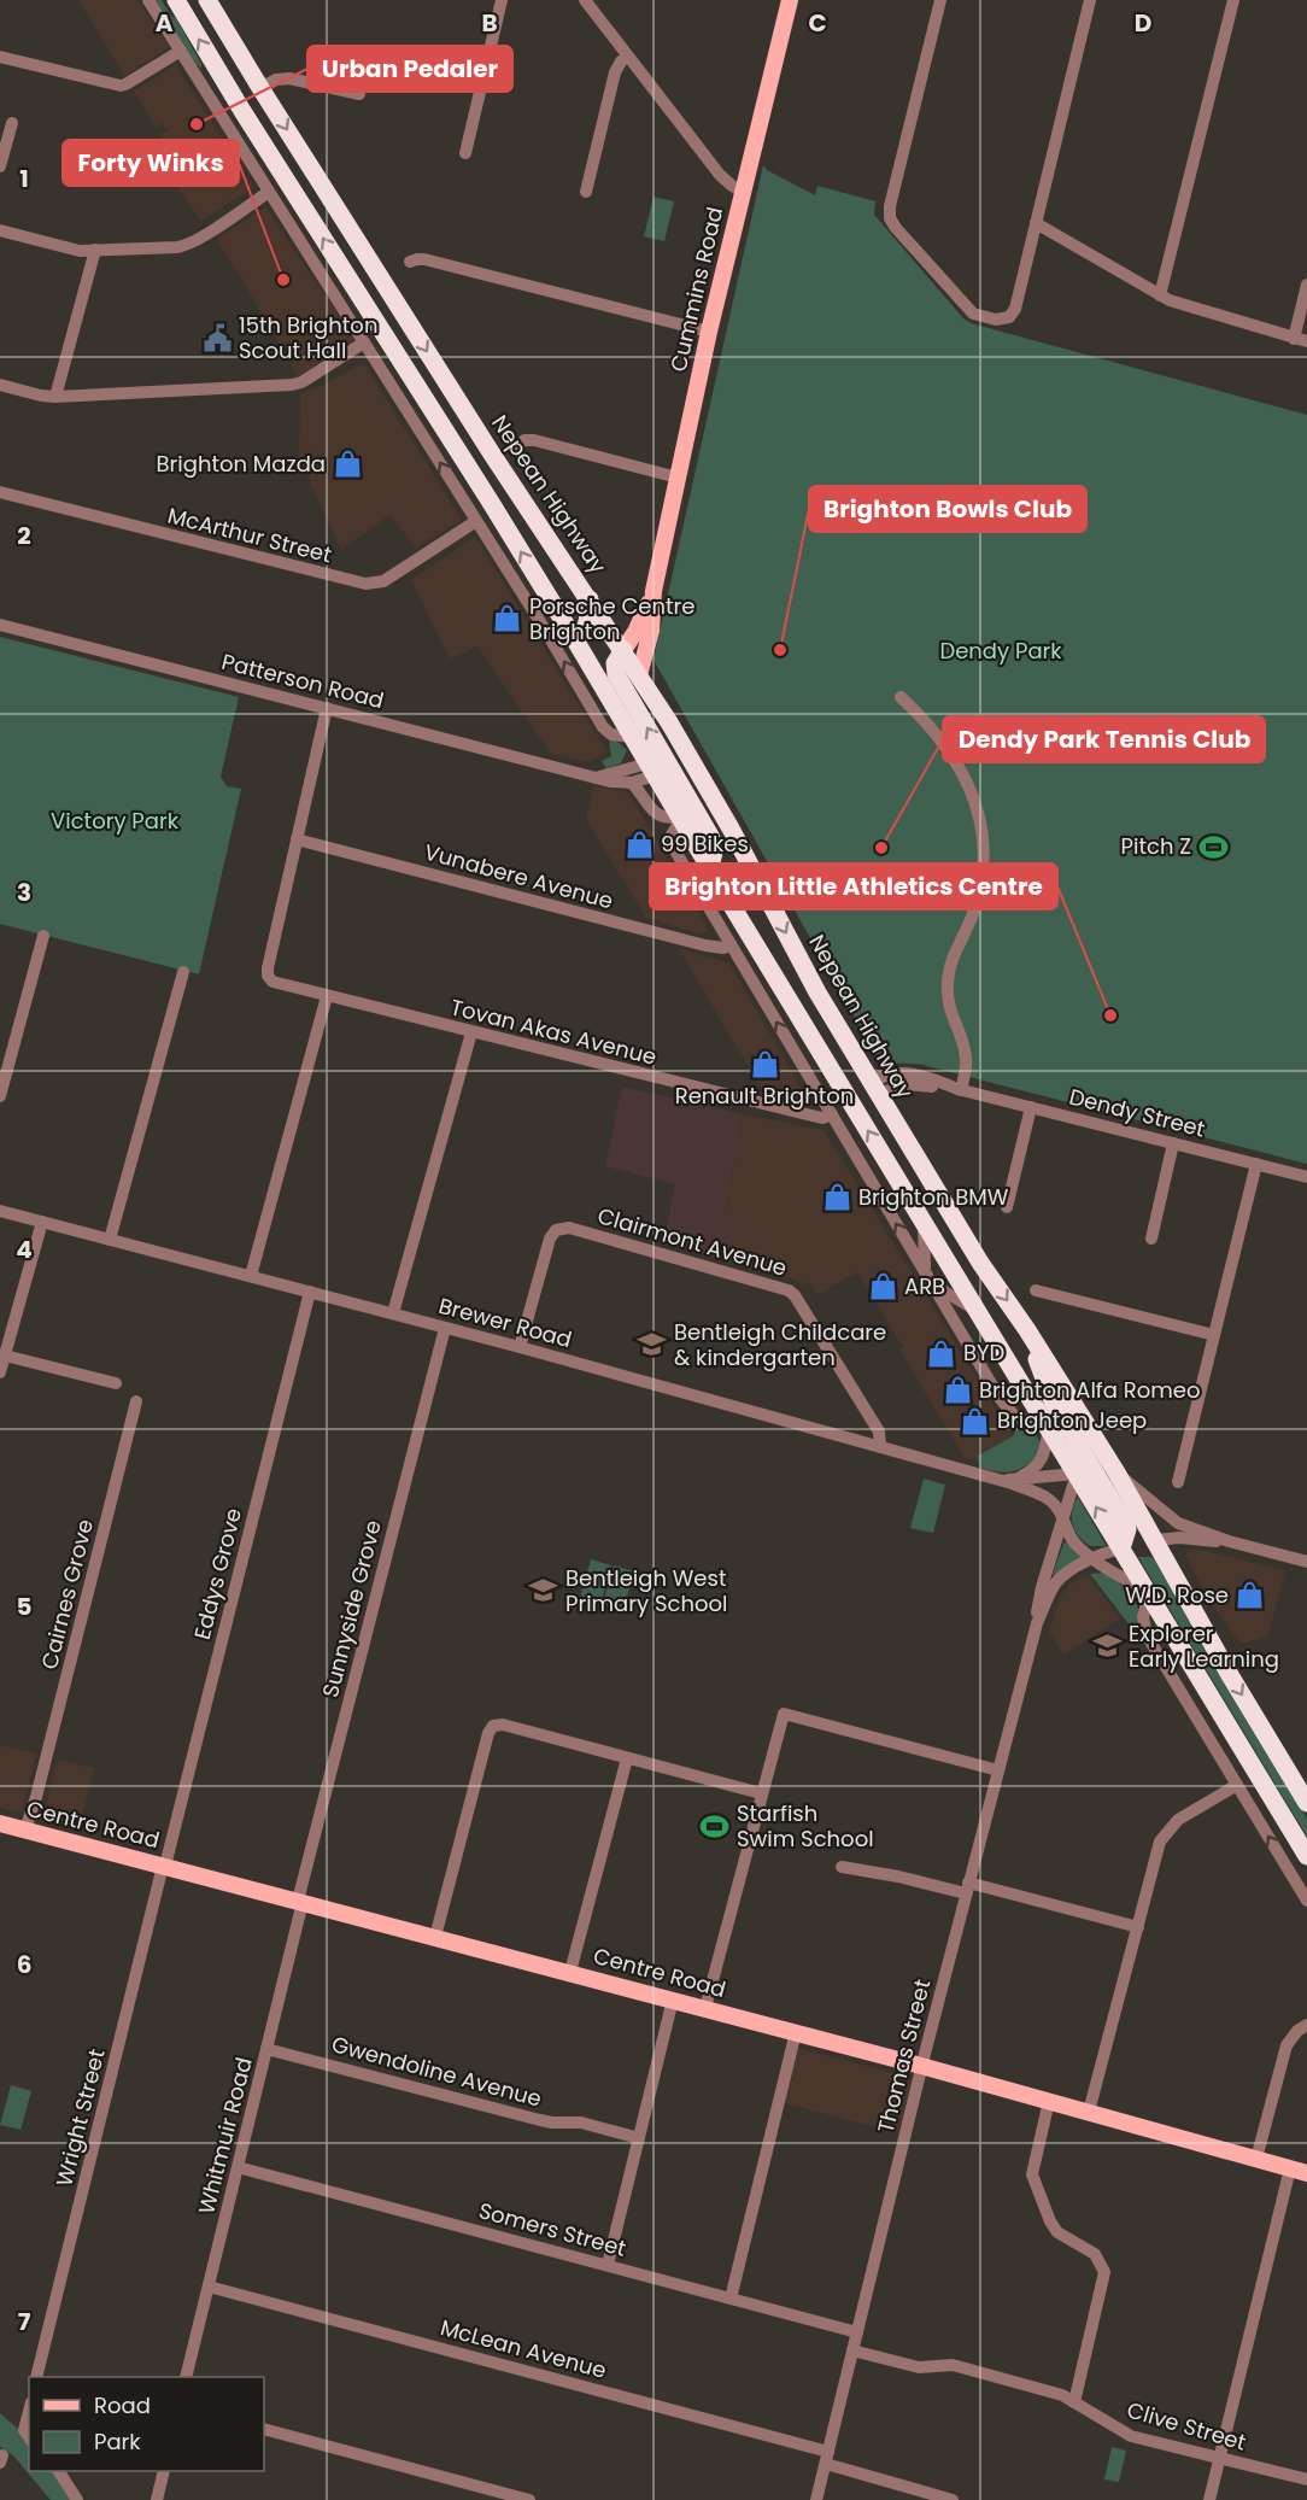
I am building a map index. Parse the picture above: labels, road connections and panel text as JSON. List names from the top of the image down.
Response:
{
  "streets": {
    "highway": ["Nepean Highway"],
    "main road": ["Cummins Road", "Centre Road"],
    "street": [
      "McArthur Street",
      "Patterson Road",
      "Vunabere Avenue",
      "Tovan Akas Avenue",
      "Dendy Street",
      "Clairmont Avenue",
      "Brewer Road",
      "Eddys Grove",
      "Cairnes Grove",
      "Sunnyside Grove",
      "Thomas Street",
      "Gwendoline Avenue",
      "Wright Street",
      "Whitmuir Road",
      "Somers Street",
      "McLean Avenue",
      "Clive Street"
    ]
  },
  "crossings": [
    ["Cummins Road", "Nepean Highway"],
    ["Nepean Highway", "Dendy Street"],
    ["Vunabere Avenue", "Tovan Akas Avenue"],
    ["Clairmont Avenue", "Brewer Road"],
    ["Brewer Road", "Eddys Grove"],
    ["Brewer Road", "Sunnyside Grove"],
    ["Brewer Road", "Thomas Street"],
    ["Eddys Grove", "Centre Road"],
    ["Eddys Grove", "Wright Street"],
    ["Cairnes Grove", "Centre Road"],
    ["Sunnyside Grove", "Centre Road"],
    ["Sunnyside Grove", "Whitmuir Road"],
    ["Centre Road", "Thomas Street"],
    ["Centre Road", "Wright Street"],
    ["Centre Road", "Whitmuir Road"],
    ["Thomas Street", "Somers Street"],
    ["Thomas Street", "McLean Avenue"],
    ["Thomas Street", "Clive Street"],
    ["Gwendoline Avenue", "Whitmuir Road"],
    ["Whitmuir Road", "Somers Street"],
    ["Whitmuir Road", "McLean Avenue"]
  ],
  "parks": ["Dendy Park", "Victory Park"],
  "places": {
    "other": [
      "Urban Pedaler",
      "Forty Winks",
      "Brighton Bowls Club",
      "Dendy Park Tennis Club",
      "Brighton Little Athletics Centre"
    ],
    "public building": ["15th Brighton Scout Hall"],
    "shop": [
      "Brighton Mazda",
      "Porsche Centre Brighton",
      "99 Bikes",
      "Renault Brighton",
      "Brighton BMW",
      "ARB",
      "BYD",
      "Brighton Alfa Romeo",
      "Brighton Jeep",
      "W.D. Rose"
    ],
    "sports": ["Pitch Z", "Starfish Swim School"],
    "school or university": ["Bentleigh Childcare & kindergarten", "Bentleigh West Primary School", "Explorer Early Learning"]
  },
  "legend": ["Road", "Park"],
  "grid": {
    "columns": [
      "A",
      "B",
      "C",
      "D"
    ],
    "rows": [
      "1",
      "2",
      "3",
      "4",
      "5",
      "6",
      "7"
    ]
  }
}
